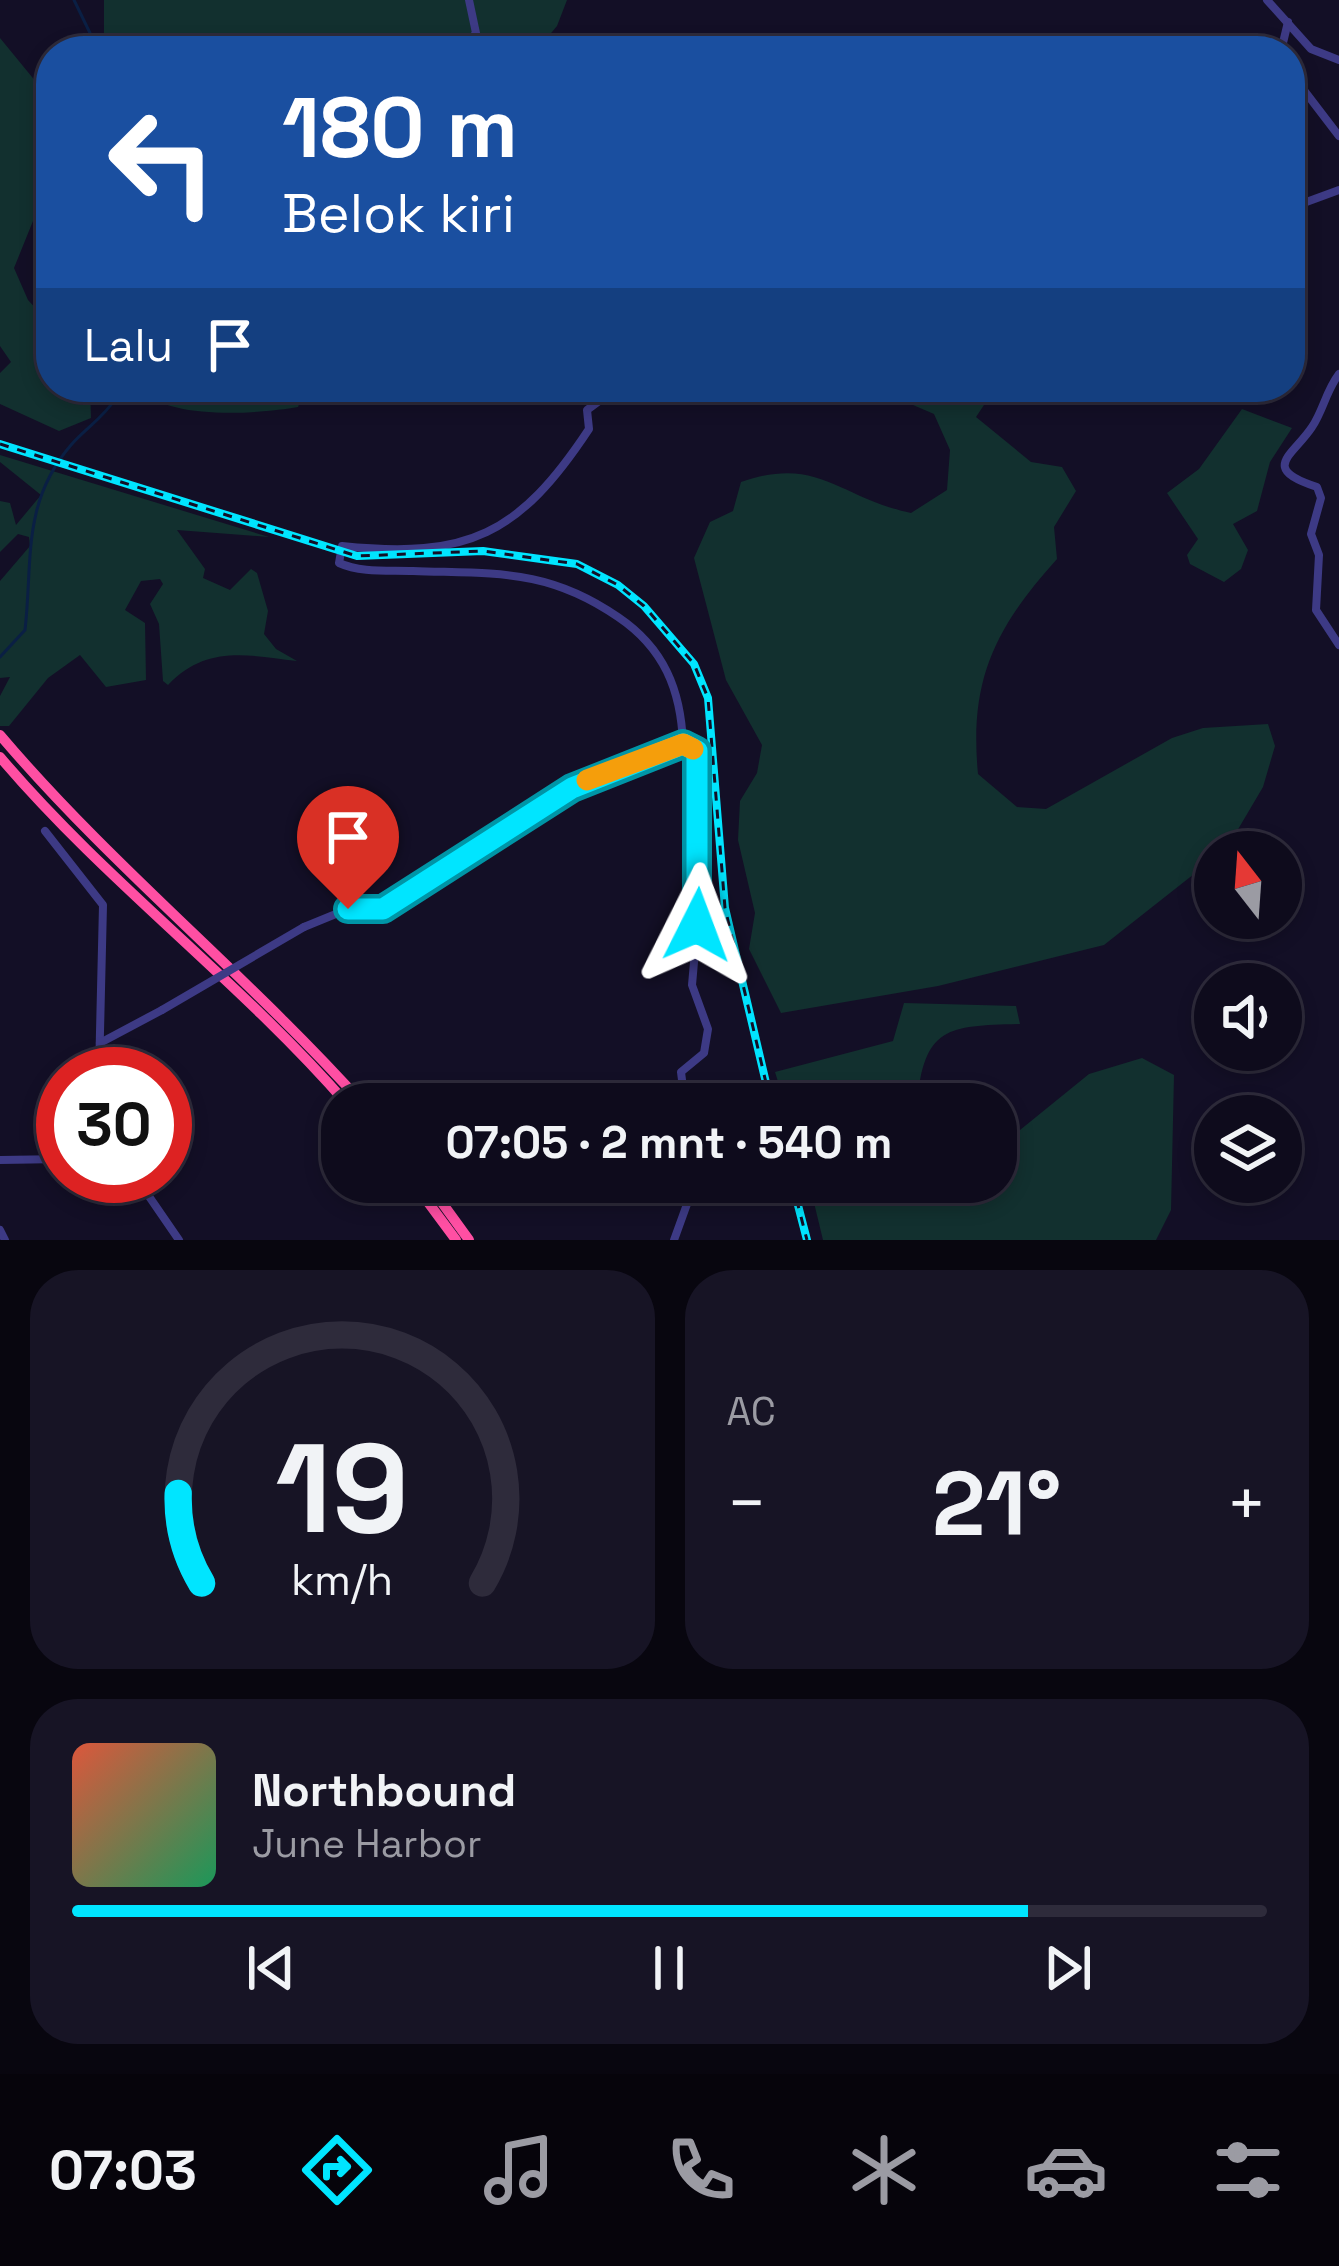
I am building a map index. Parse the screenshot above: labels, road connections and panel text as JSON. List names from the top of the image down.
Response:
{
  "north": "top",
  "page": {
    "turn": ["180 m", "Belok kiri"],
    "then": "Lalu",
    "limit": "30",
    "trip": "07:05 · 2 mnt · 540 m",
    "tile": "AC",
    "heat": ["−", "21°", "+"],
    "song": ["Northbound", "June Harbor"],
    "tabs": "07:03",
    "gauge": ["19", "km/h"]
  }
}
